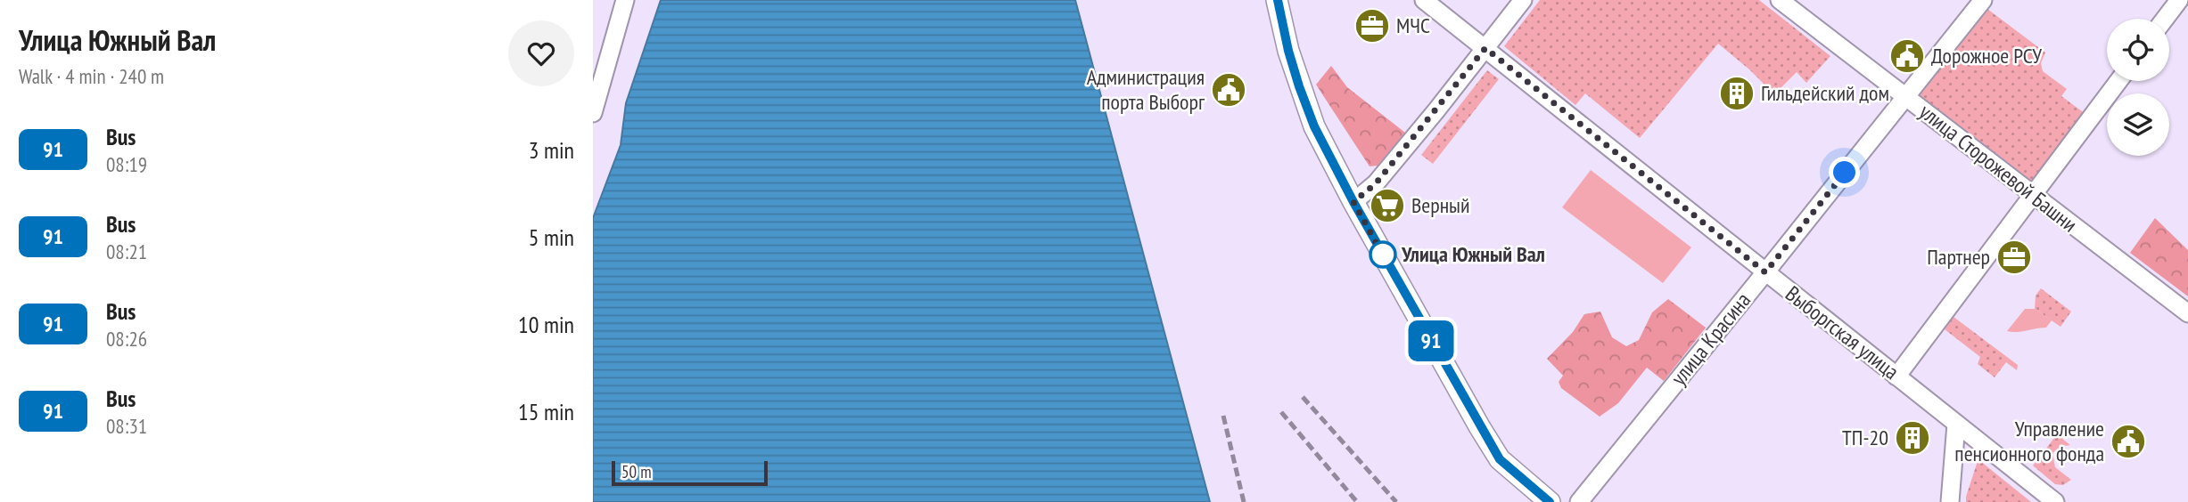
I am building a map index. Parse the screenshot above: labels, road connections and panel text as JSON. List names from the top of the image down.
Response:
{
  "streets": {
    "street": ["улица Сторожевой Башни", "Выборгская улица", "улица Красина"]
  },
  "crossings": [
    ["улица Сторожевой Башни", "улица Красина"],
    ["Выборгская улица", "улица Красина"]
  ],
  "places": {
    "office": ["МЧС", "Партнер"],
    "public building": ["Дорожное РСУ", "Администрация порта Выборг", "Управление пенсионного фонда"],
    "building": ["Гильдейский дом", "ТП-20"],
    "supermarket": ["Верный"],
    "other": ["Улица Южный Вал"]
  },
  "lines": ["bus line 91"],
  "scale_bar": "50 m",
  "page": {
    "heading": ["Улица Южный Вал", "Walk · 4 min · 240 m"],
    "on_map": "91",
    "list": [
      {
        "mark": "91",
        "name": "Bus",
        "note": "08:19",
        "value": "3 min"
      },
      {
        "mark": "91",
        "name": "Bus",
        "note": "08:21",
        "value": "5 min"
      },
      {
        "mark": "91",
        "name": "Bus",
        "note": "08:26",
        "value": "10 min"
      },
      {
        "mark": "91",
        "name": "Bus",
        "note": "08:31",
        "value": "15 min"
      }
    ],
    "scale": "50 m"
  }
}
